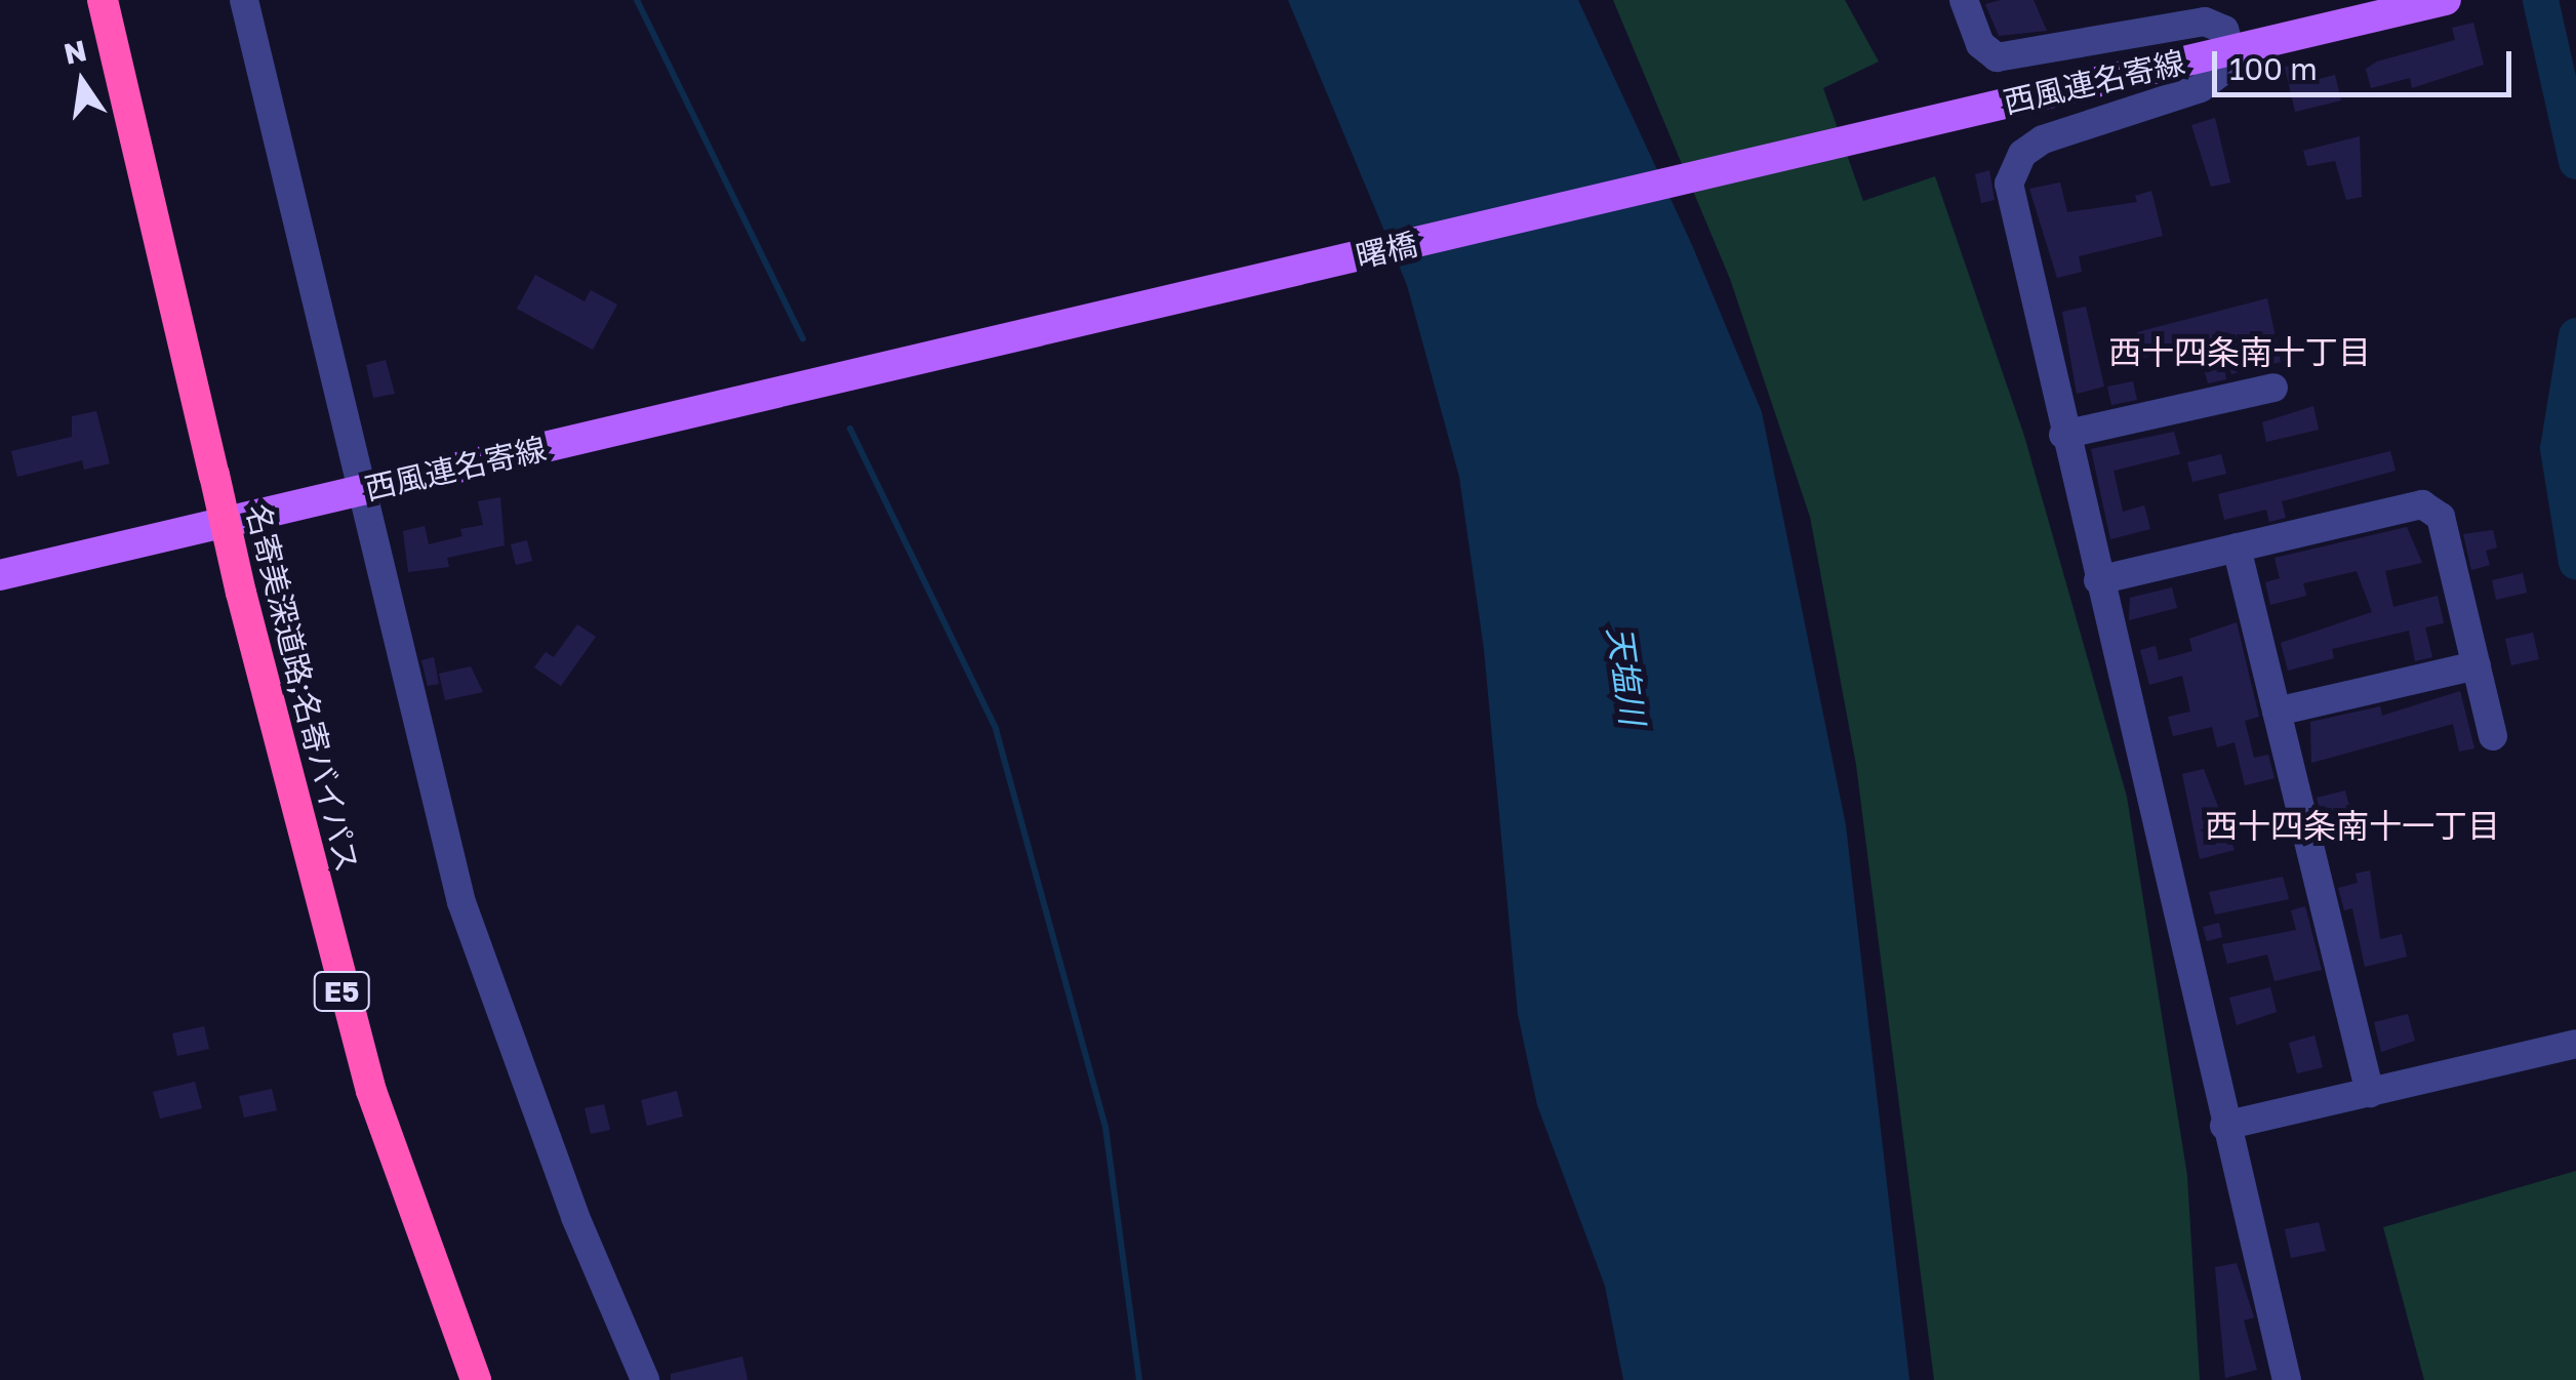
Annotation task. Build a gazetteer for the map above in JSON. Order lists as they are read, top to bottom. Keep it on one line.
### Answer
{"streets":{"highway":["名寄美深道路;名寄バイパス","E5"],"main road":["西風連名寄線","曙橋"]},"crossings":[["西風連名寄線","曙橋"]],"districts":["西十四条南十丁目","西十四条南十一丁目"],"water":["天塩川"],"scale_bar":"100 m","north":"top"}
